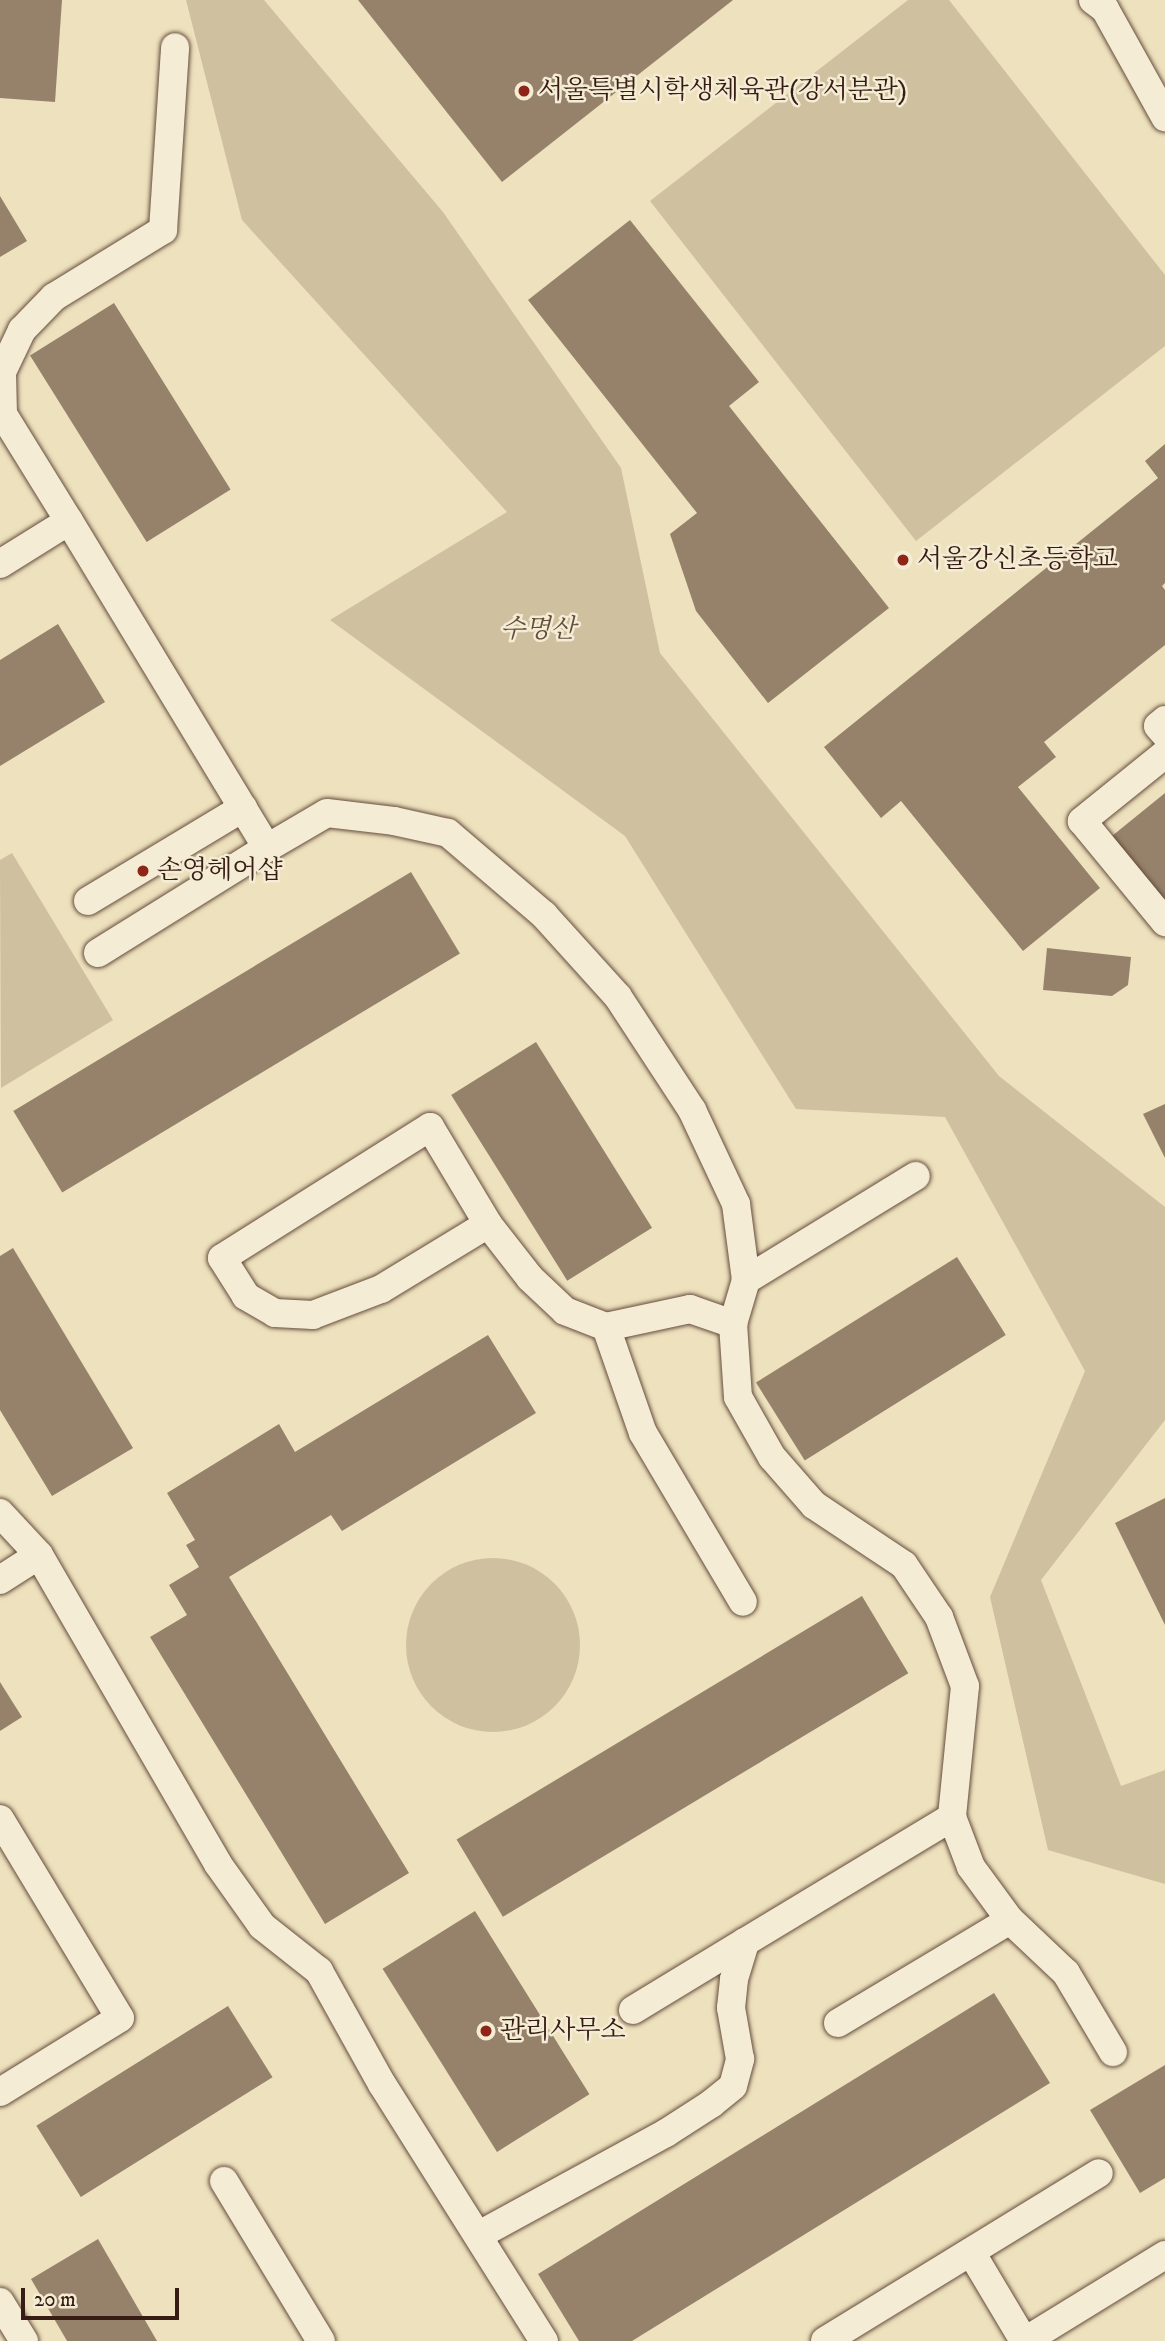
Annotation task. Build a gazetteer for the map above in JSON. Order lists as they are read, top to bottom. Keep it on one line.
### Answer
{"parks":["수명산"],"places":["서울특별시학생체육관(강서분관)","서울강신초등학교","손영헤어샵","관리사무소"],"scale_bar":"20 m"}
